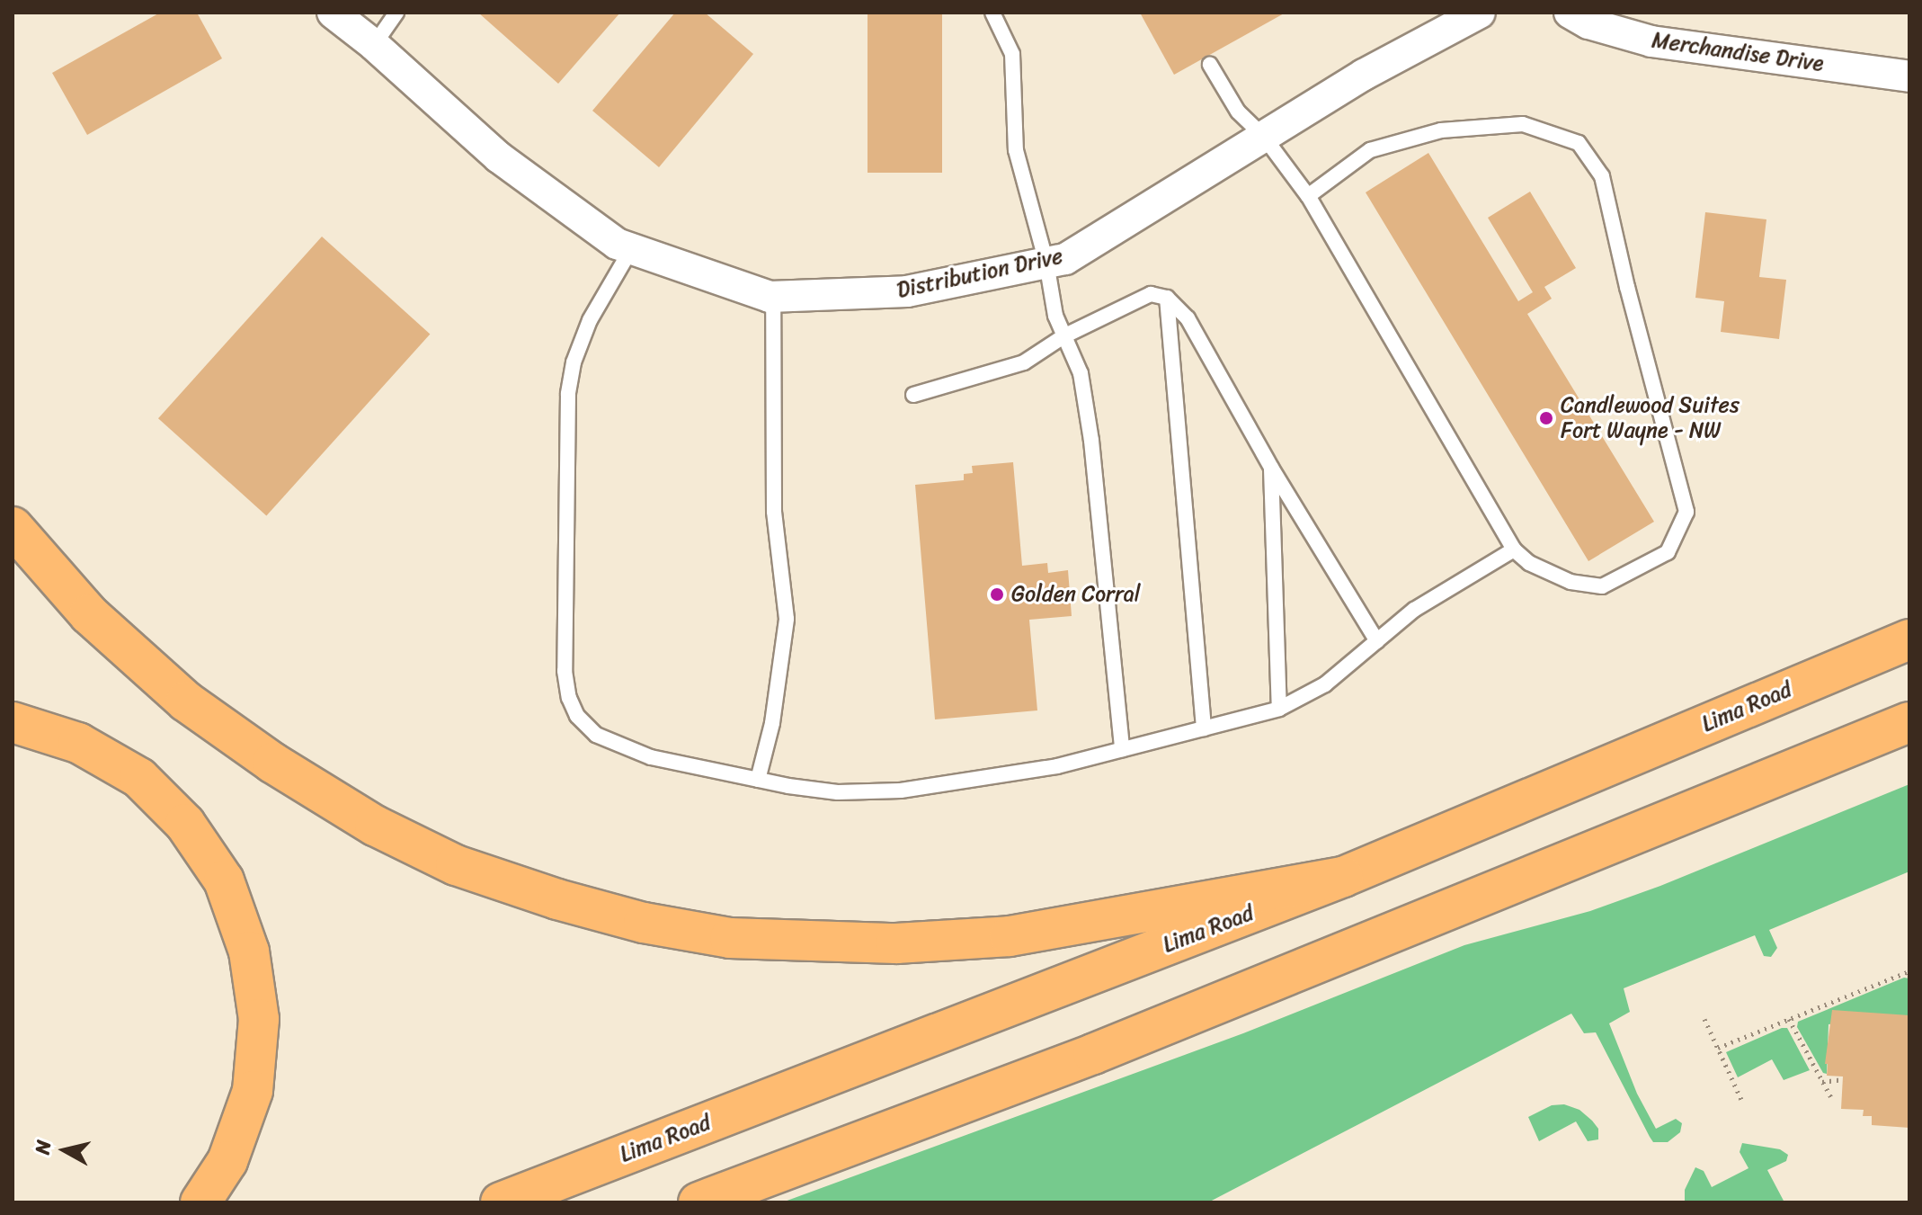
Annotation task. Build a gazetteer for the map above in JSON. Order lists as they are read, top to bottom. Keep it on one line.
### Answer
{"streets":{"highway":["Lima Road"],"street":["Merchandise Drive","Distribution Drive"]},"places":["Candlewood Suites Fort Wayne - NW","Golden Corral"],"north":"left"}
